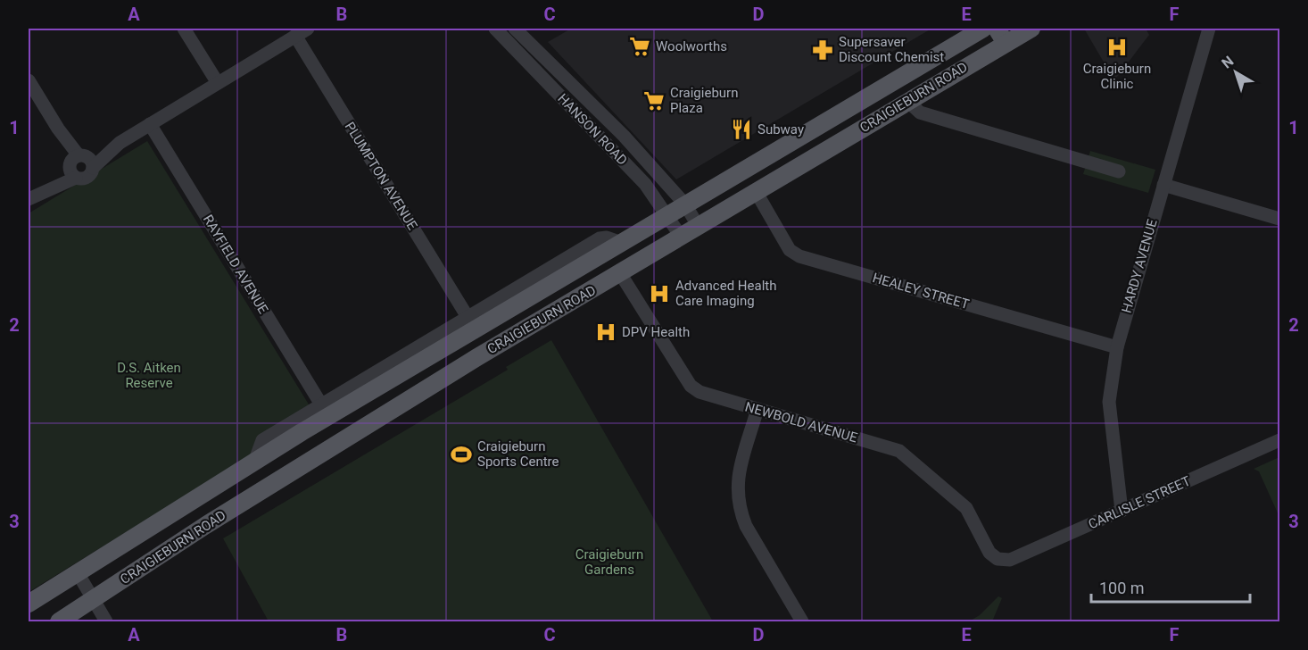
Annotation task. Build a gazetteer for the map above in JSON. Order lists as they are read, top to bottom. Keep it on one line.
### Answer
{"streets":{"main road":["CRAIGIEBURN ROAD"],"street":["HANSON ROAD","PLUMPTON AVENUE","RAYFIELD AVENUE","HARDY AVENUE","HEALEY STREET","NEWBOLD AVENUE","CARLISLE STREET"]},"crossings":[["CRAIGIEBURN ROAD","HANSON ROAD"],["CRAIGIEBURN ROAD","PLUMPTON AVENUE"],["CRAIGIEBURN ROAD","RAYFIELD AVENUE"],["CRAIGIEBURN ROAD","HEALEY STREET"],["CRAIGIEBURN ROAD","NEWBOLD AVENUE"],["HARDY AVENUE","HEALEY STREET"],["HARDY AVENUE","CARLISLE STREET"],["NEWBOLD AVENUE","CARLISLE STREET"]],"parks":["D.S. Aitken Reserve","Craigieburn Gardens"],"places":{"supermarket":["Woolworths","Craigieburn Plaza"],"hospital":["Craigieburn Clinic","Advanced Health Care Imaging","DPV Health"],"pharmacy":["Supersaver Discount Chemist"],"restaurant":["Subway"],"sports":["Craigieburn Sports Centre"]},"scale_bar":"100 m","north":"top left","grid":{"columns":["A","B","C","D","E","F"],"rows":["1","2","3"]}}
